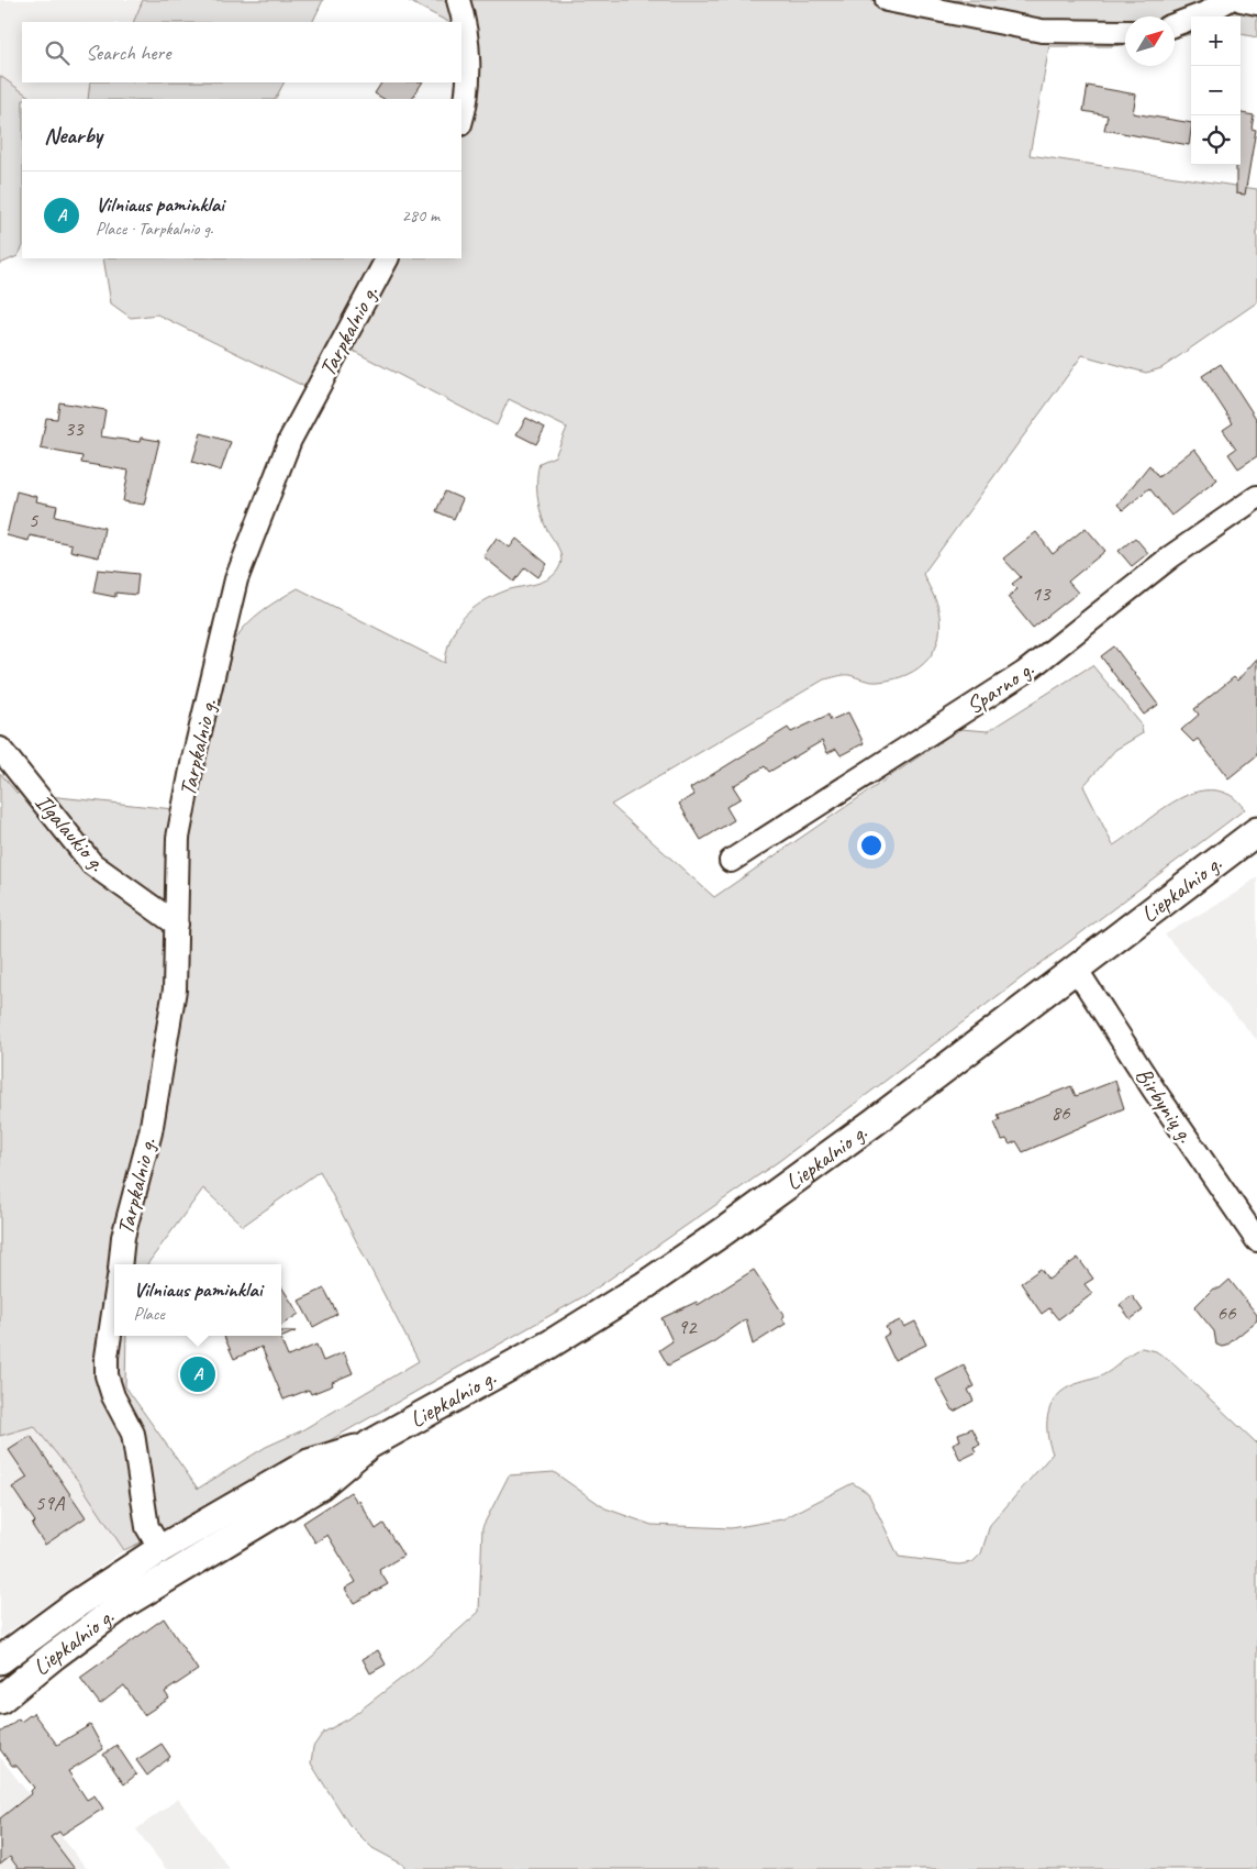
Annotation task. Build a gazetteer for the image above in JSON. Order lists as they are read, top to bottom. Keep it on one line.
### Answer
{"streets":{"main road":["Liepkalnio g."],"street":["Tarpkalnio g.","Sparno g.","Ilgalaukio g.","Birbynių g."]},"crossings":[["Tarpkalnio g.","Ilgalaukio g."],["Liepkalnio g.","Birbynių g."]],"house_numbers":["33","5","13","86","66","92","59A"],"north":"top right","page":{"map_buttons":["+","−"],"search":"Search here","heading":"Nearby","list":[{"mark":"A","name":"Vilniaus paminklai","note":"Place · Tarpkalnio g.","value":"280 m"}],"popup":["Vilniaus paminklai","Place"],"pins":"A"}}
